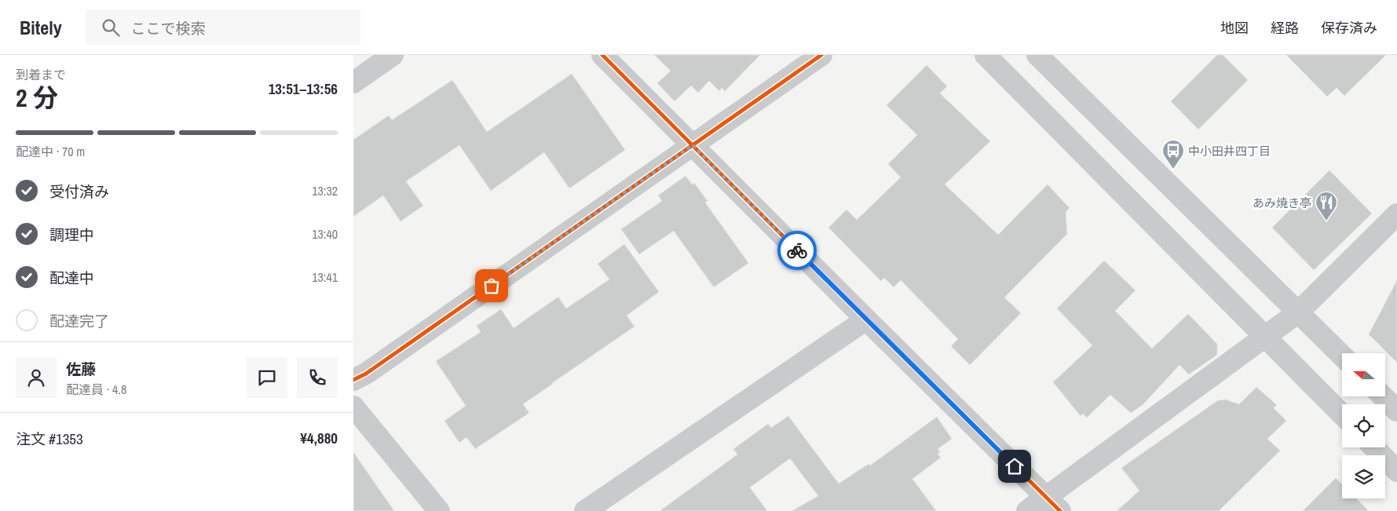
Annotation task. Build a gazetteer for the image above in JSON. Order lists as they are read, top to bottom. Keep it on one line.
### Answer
{"places":{"bus stop":["中小田井四丁目"],"restaurant":["あみ焼き亭"]},"north":"left","page":{"header":"Bitely","search":"ここで検索","nav":["地図","経路","保存済み"],"heading":["2 分","到着まで","13:51–13:56"],"panel":["佐藤","配達員 · 4.8","注文 #1353","¥4,880"],"bar":"配達中 · 70 m","list":[["受付済み","13:32"],["調理中","13:40"],["配達中","13:41"],"配達完了"]}}
